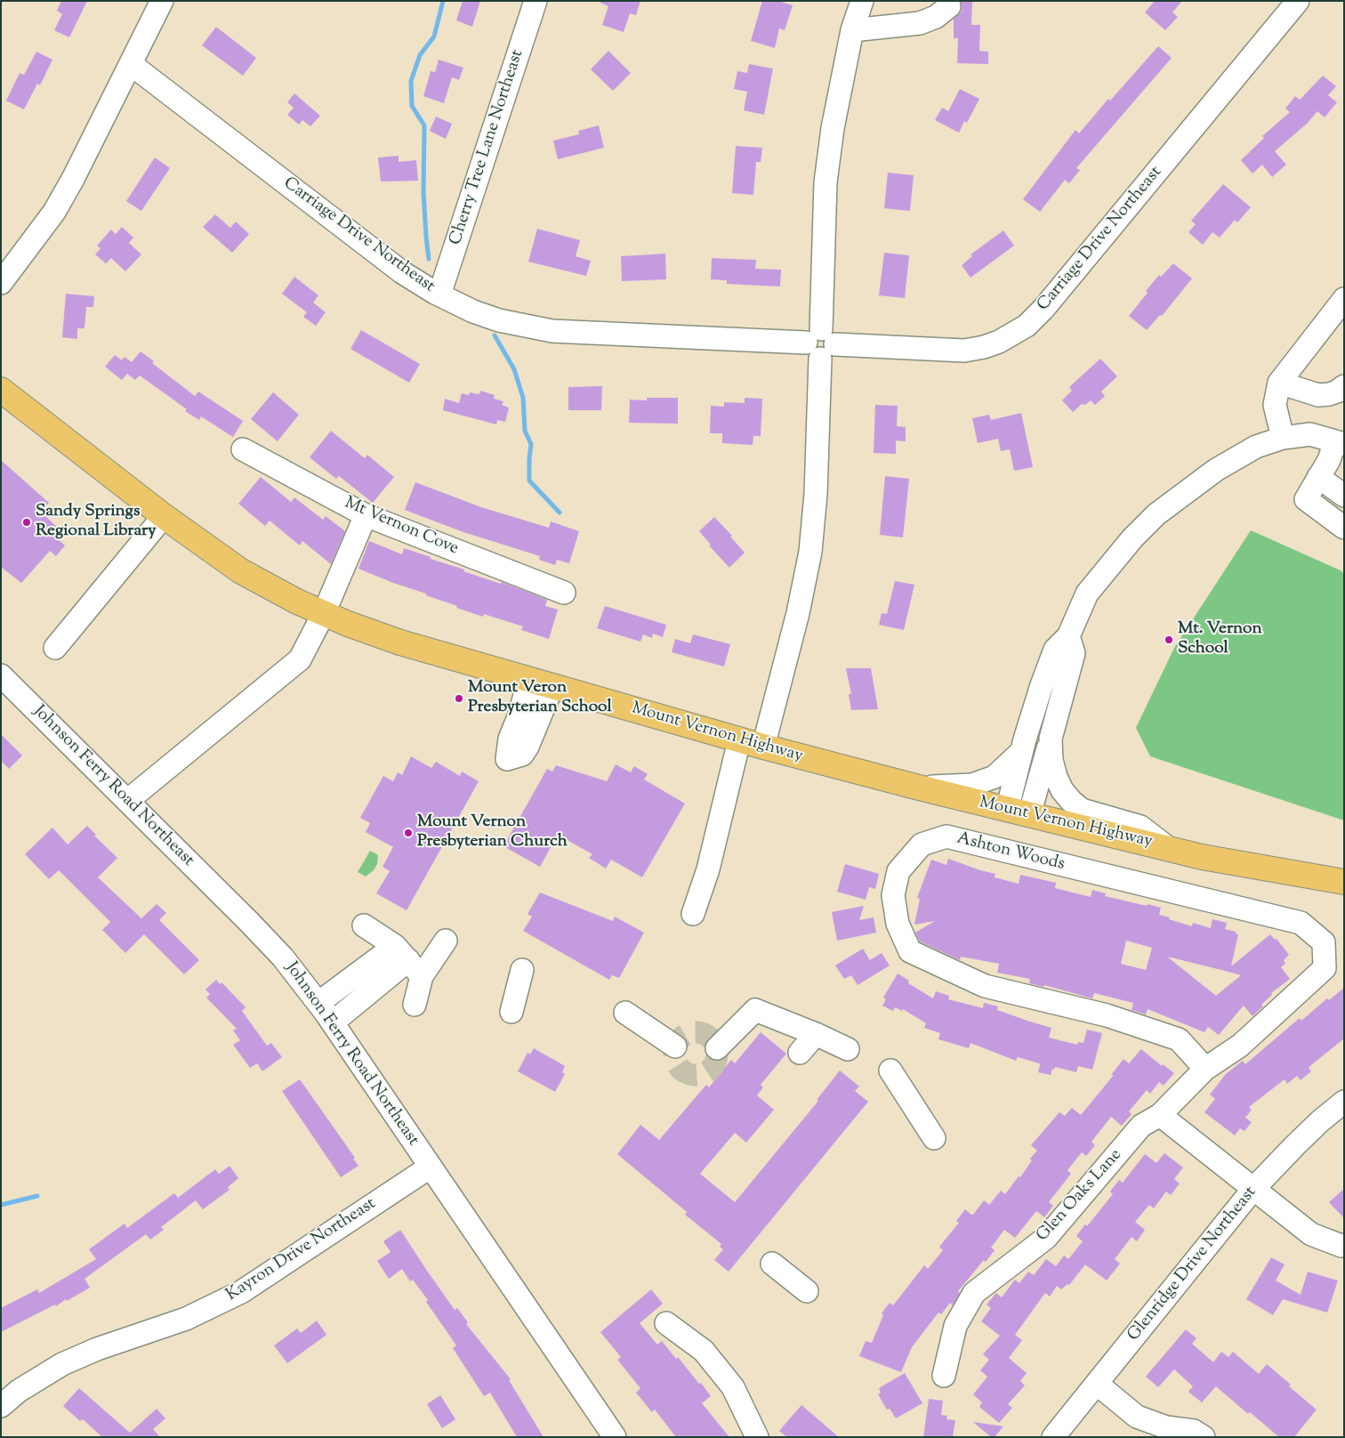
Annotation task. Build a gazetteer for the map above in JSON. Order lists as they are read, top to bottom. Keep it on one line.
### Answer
{"streets":{"main road":["Mount Vernon Highway"],"street":["Cherry Tree Lane Northeast","Carriage Drive Northeast","Mt Vernon Cove","Johnson Ferry Road Northeast","Ashton Woods","Glen Oaks Lane","Kayron Drive Northeast","Glenridge Drive Northeast"]},"crossings":[["Cherry Tree Lane Northeast","Carriage Drive Northeast"],["Johnson Ferry Road Northeast","Kayron Drive Northeast"],["Ashton Woods","Glen Oaks Lane"]],"places":["Sandy Springs Regional Library","Mt. Vernon School","Mount Veron Presbyterian School","Mount Vernon Presbyterian Church"]}
